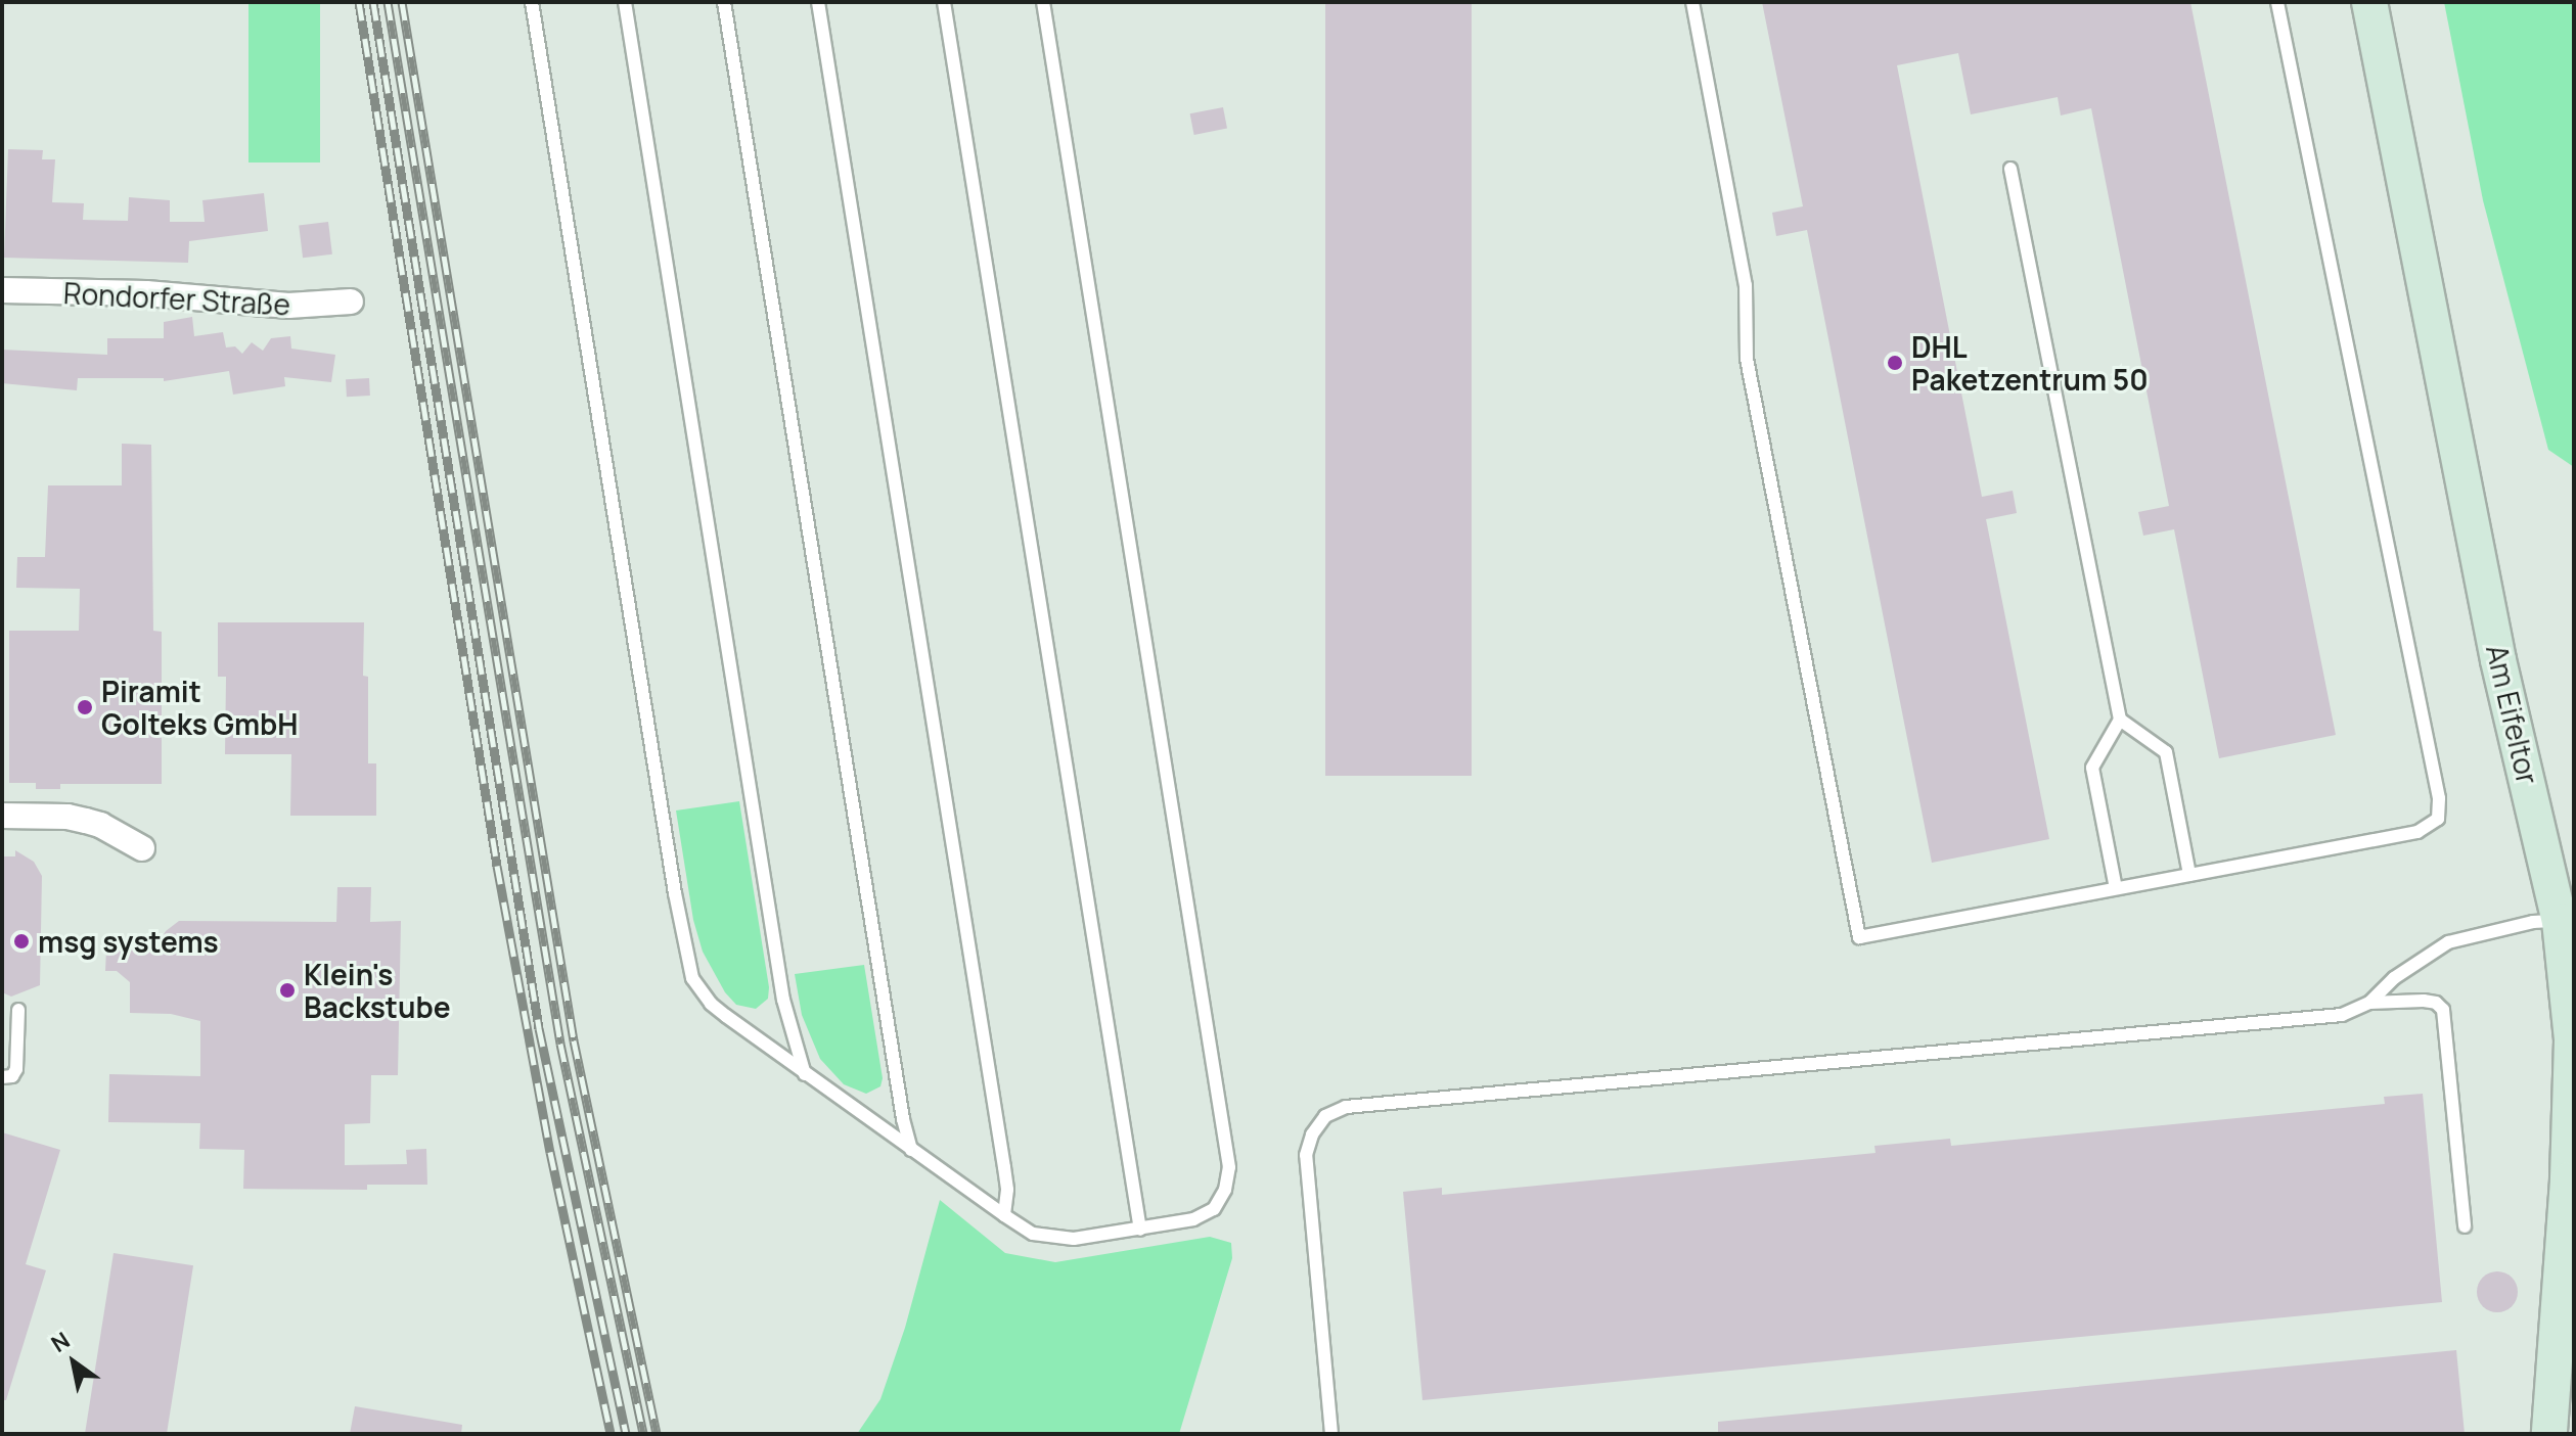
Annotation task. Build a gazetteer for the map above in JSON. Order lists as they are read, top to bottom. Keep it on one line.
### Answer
{"streets":{"main road":["Am Eifeltor"],"street":["Rondorfer Straße"]},"places":["DHL Paketzentrum 50","Piramit Golteks GmbH","msg systems","Klein's Backstube"],"north":"top left"}
